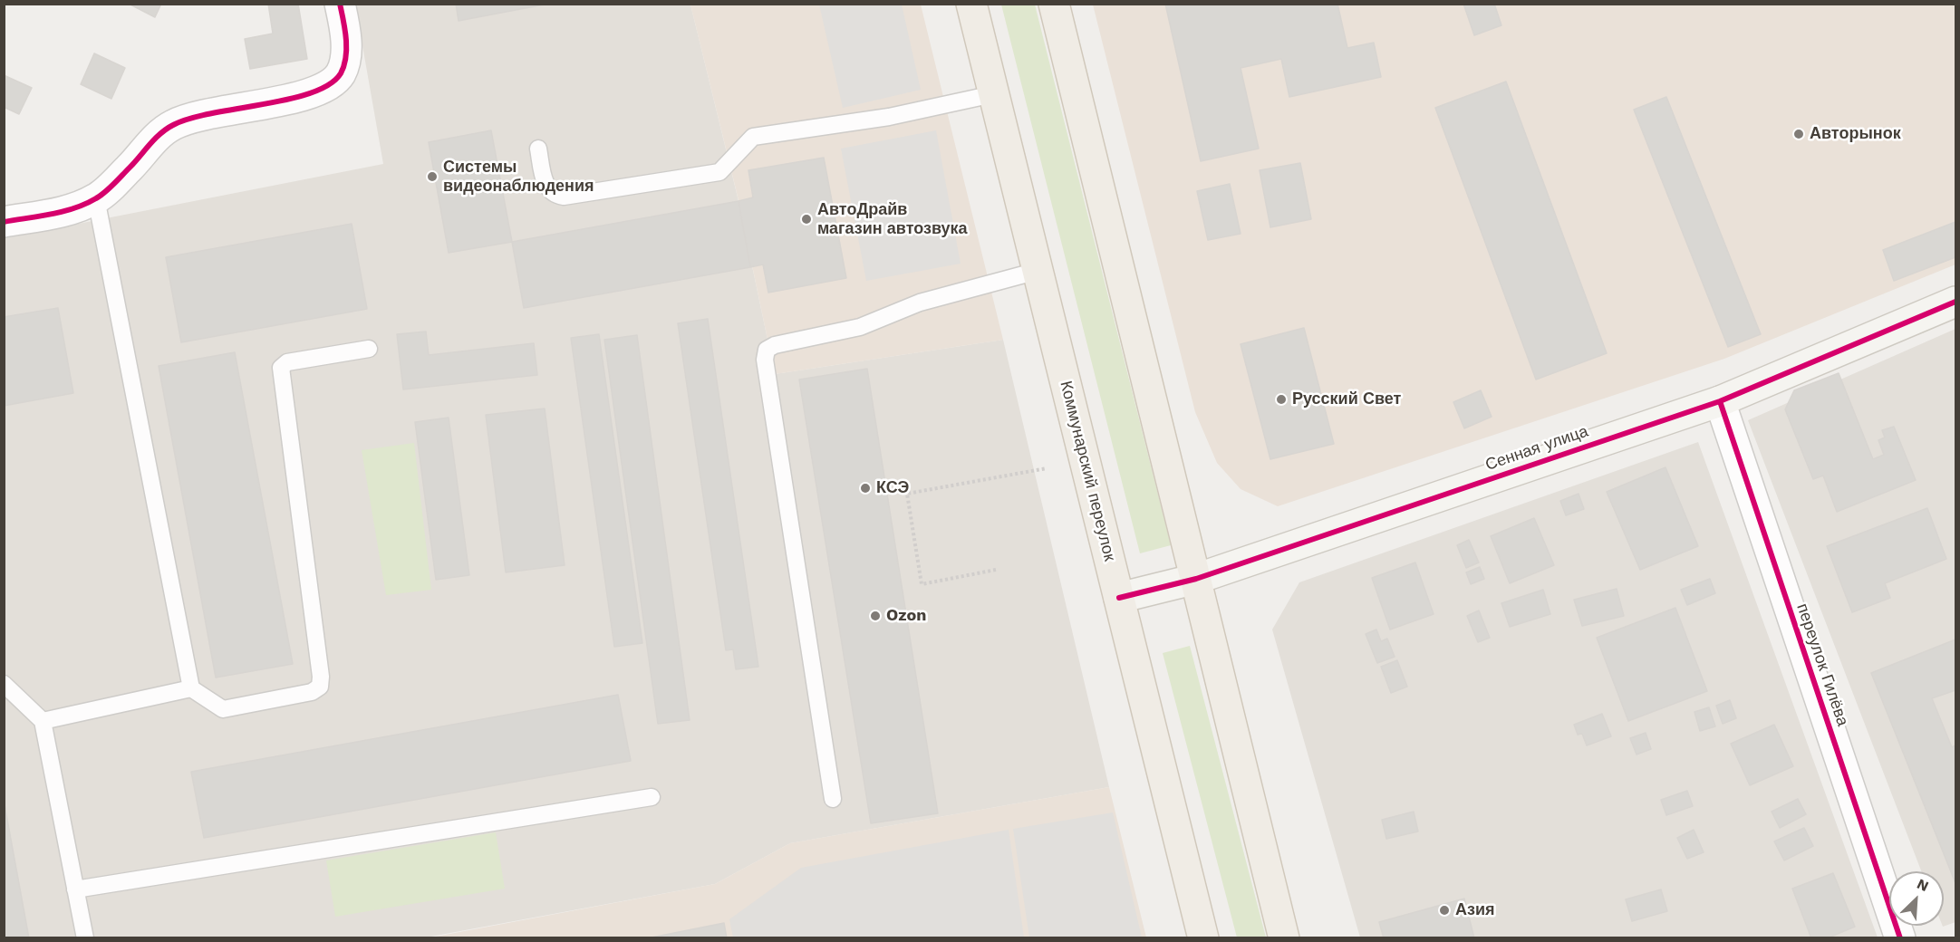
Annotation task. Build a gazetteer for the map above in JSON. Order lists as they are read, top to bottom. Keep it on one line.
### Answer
{"streets":{"main road":["Коммунарский переулок"],"street":["Сенная улица","переулок Гилёва"]},"crossings":[["Сенная улица","Коммунарский переулок"],["Сенная улица","переулок Гилёва"]],"places":["Авторынок","Системы видеонаблюдения","АвтоДрайв магазин автозвука","Русский Свет","КСЭ","Ozon","Азия"],"north":"top right"}
